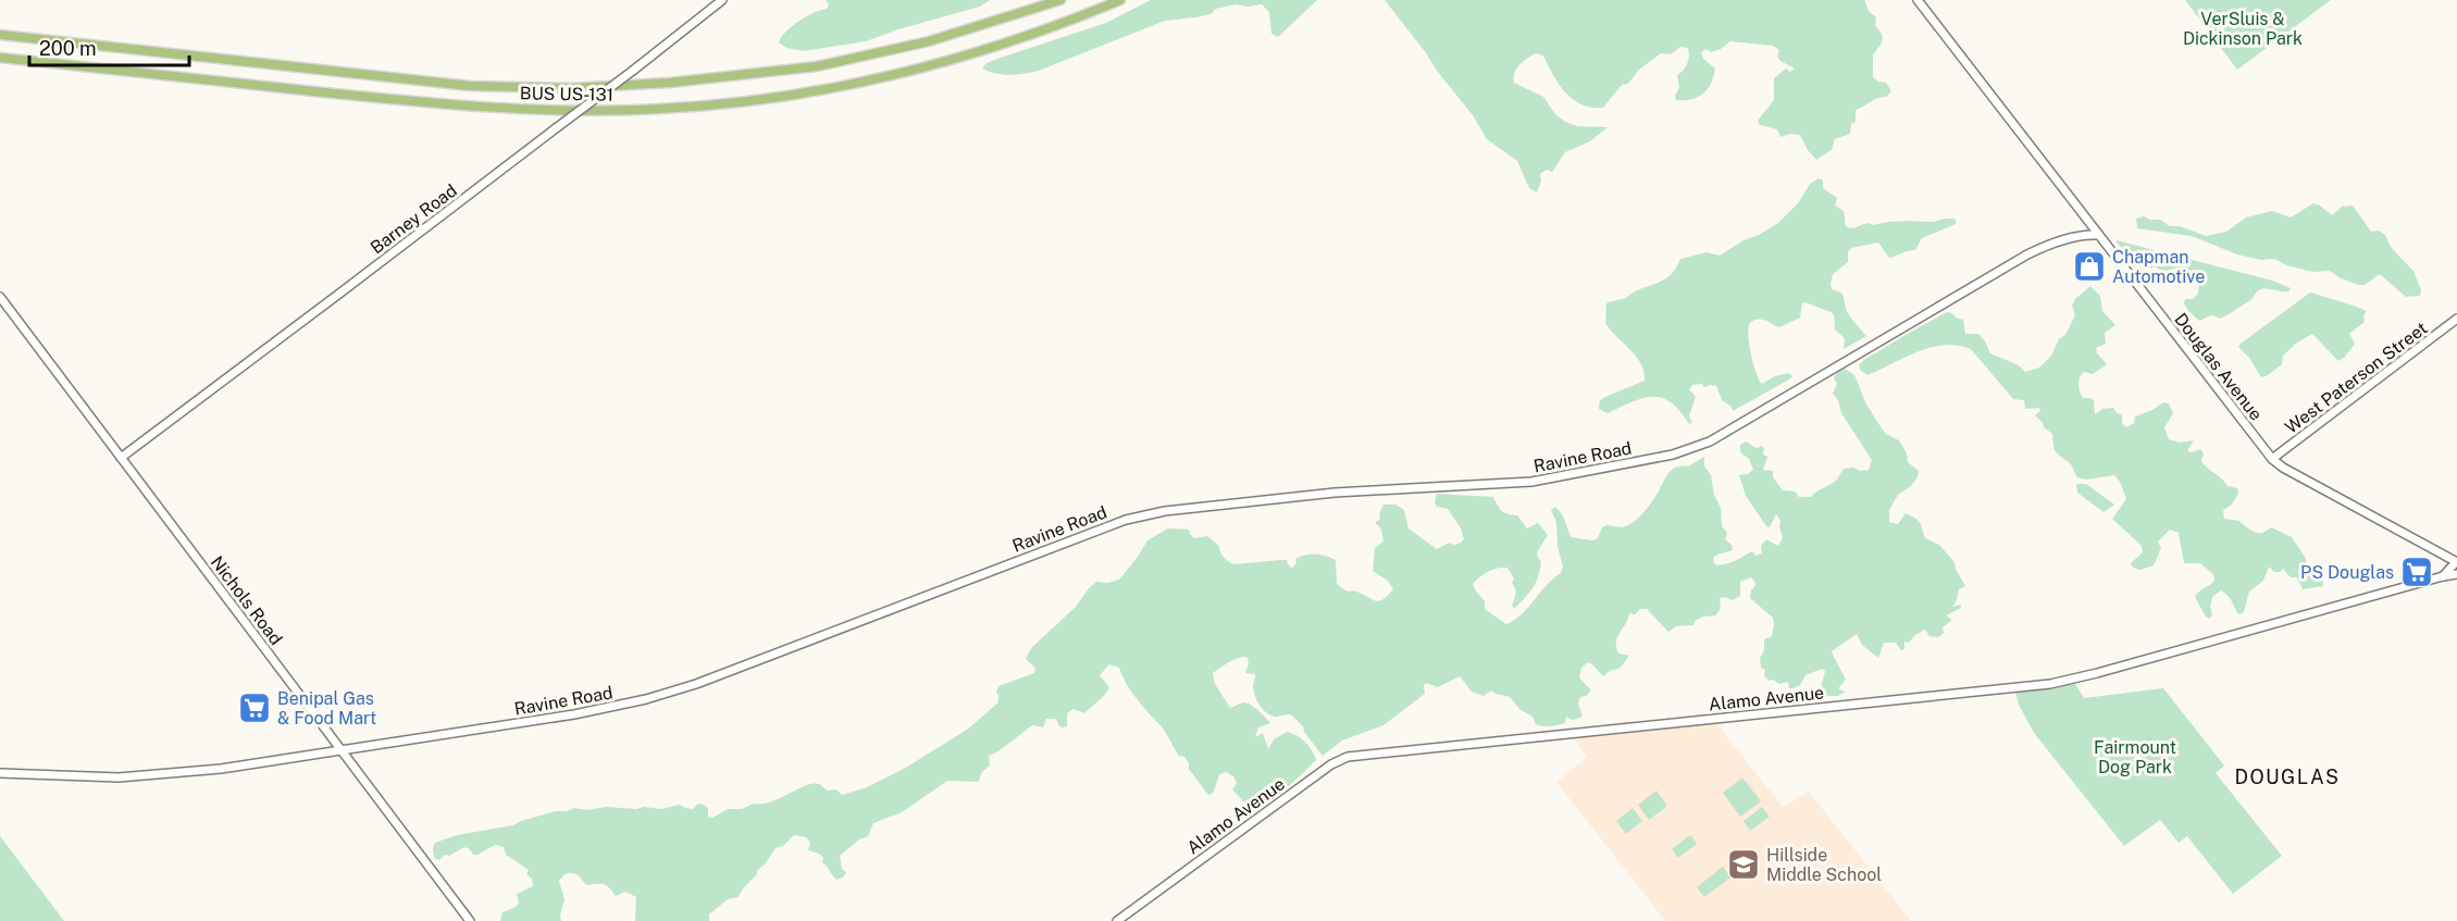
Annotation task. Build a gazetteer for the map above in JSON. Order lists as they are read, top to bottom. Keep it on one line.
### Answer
{"streets":{"highway":["BUS US-131"],"street":["Barney Road","Douglas Avenue","West Paterson Street","Ravine Road","Nichols Road","Alamo Avenue"]},"crossings":[["Barney Road","Nichols Road"],["Douglas Avenue","West Paterson Street"],["Douglas Avenue","Ravine Road"],["Ravine Road","Nichols Road"]],"districts":["DOUGLAS"],"parks":["VerSluis & Dickinson Park","Fairmount Dog Park"],"places":{"shop":["Chapman Automotive"],"supermarket":["PS Douglas","Benipal Gas & Food Mart"],"school or university":["Hillside Middle School"]},"scale_bar":"200 m"}
